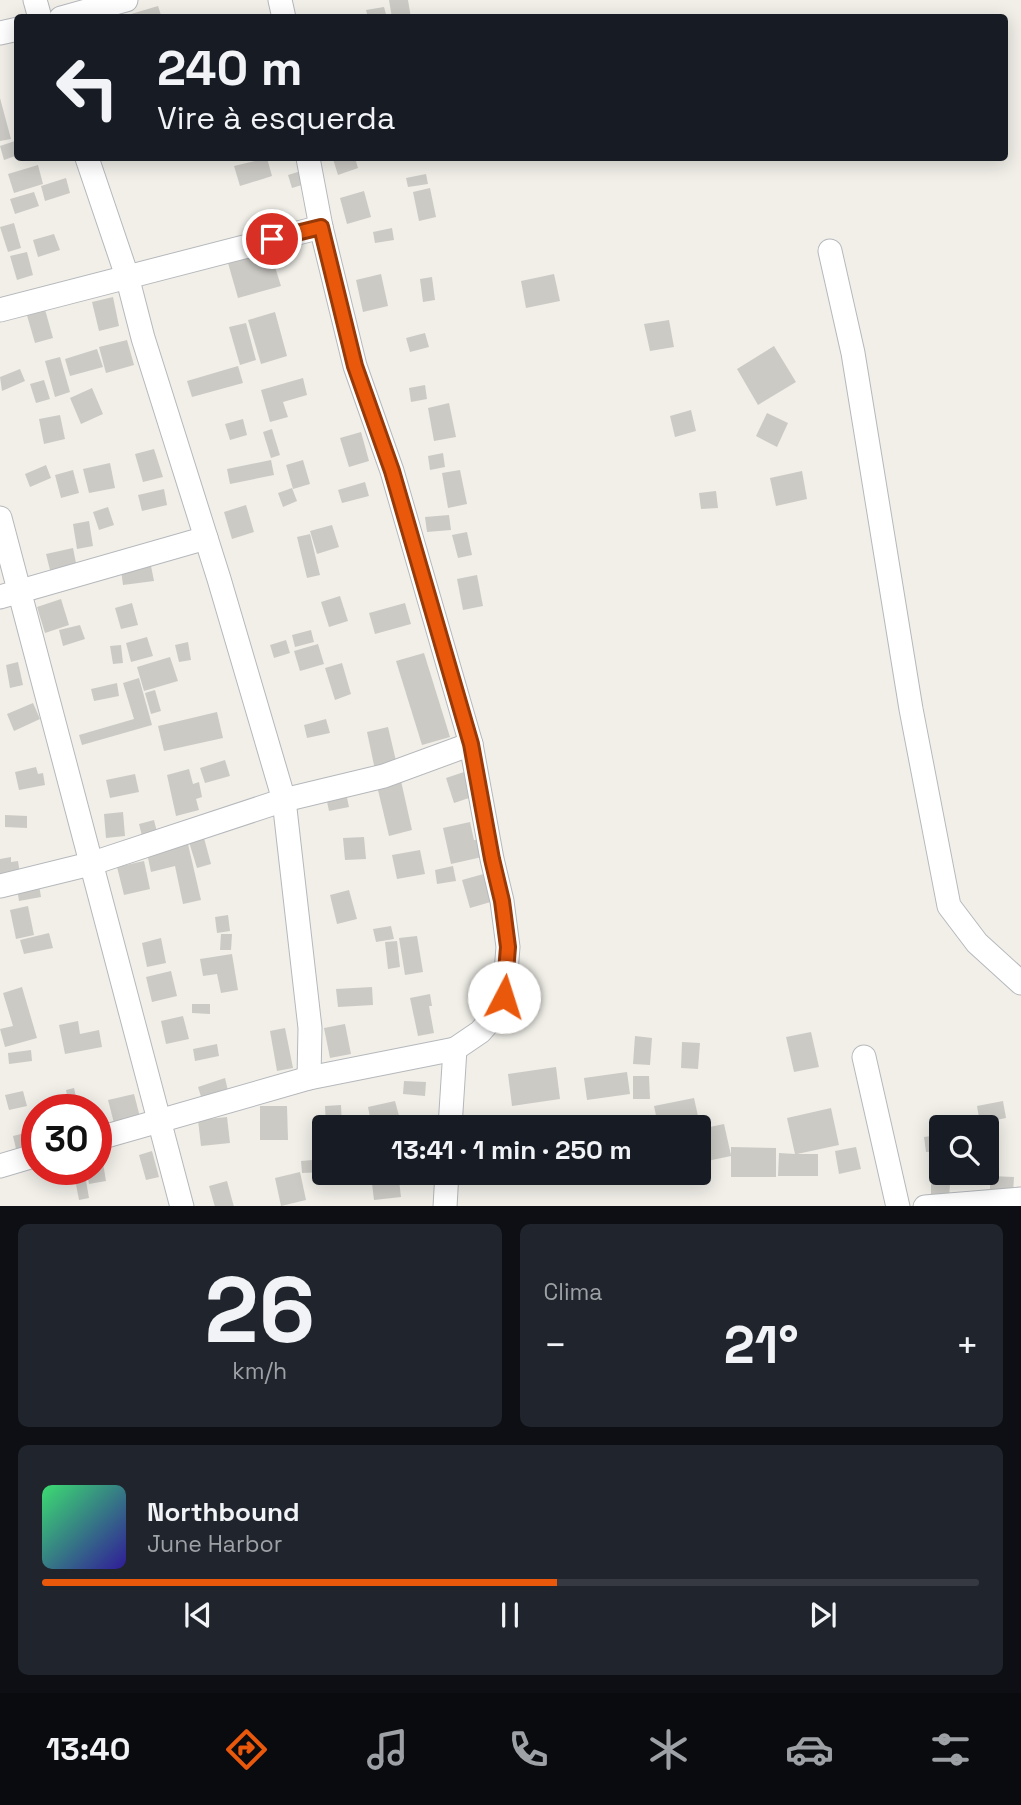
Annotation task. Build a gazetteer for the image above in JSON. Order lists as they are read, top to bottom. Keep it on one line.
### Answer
{"page":{"turn":["240 m","Vire à esquerda"],"limit":"30","trip":"13:41 · 1 min · 250 m","tile":[["26","km/h"],"Clima"],"heat":["−","21°","+"],"song":["Northbound","June Harbor"],"tabs":"13:40"}}
